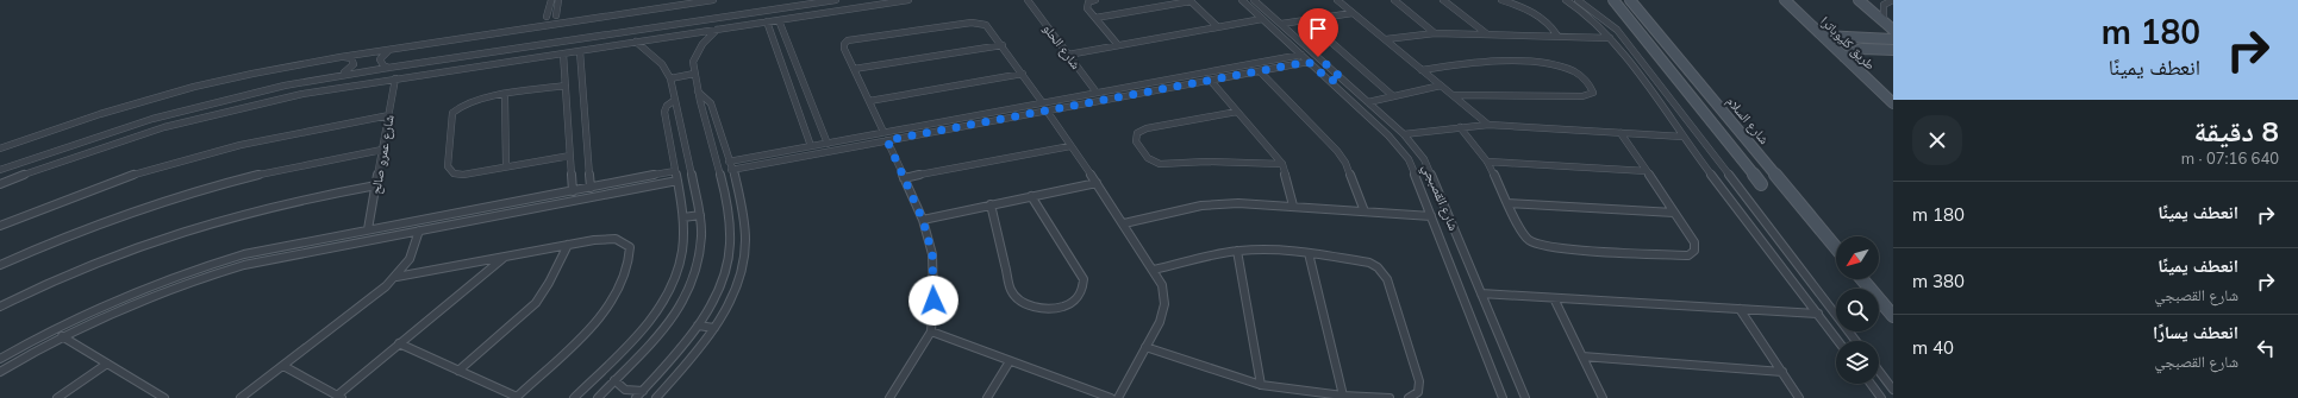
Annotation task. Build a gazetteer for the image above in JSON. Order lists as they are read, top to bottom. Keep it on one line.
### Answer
{"streets":{"main road":["طريق كليوباترا","شارع السلام"],"street":["شارع الحلو","شارع عمرو صالح","شارع القصبجي"]},"north":"bottom left","page":{"turn":["180 m","انعطف يمينًا"],"heading":["8 دقيقة","640 m · 07:16"],"list":[{"name":"انعطف يمينًا","value":"180 m"},{"name":"انعطف يمينًا","note":"شارع القصبجي","value":"380 m"},{"name":"انعطف يسارًا","note":"شارع القصبجي","value":"40 m"}]}}
